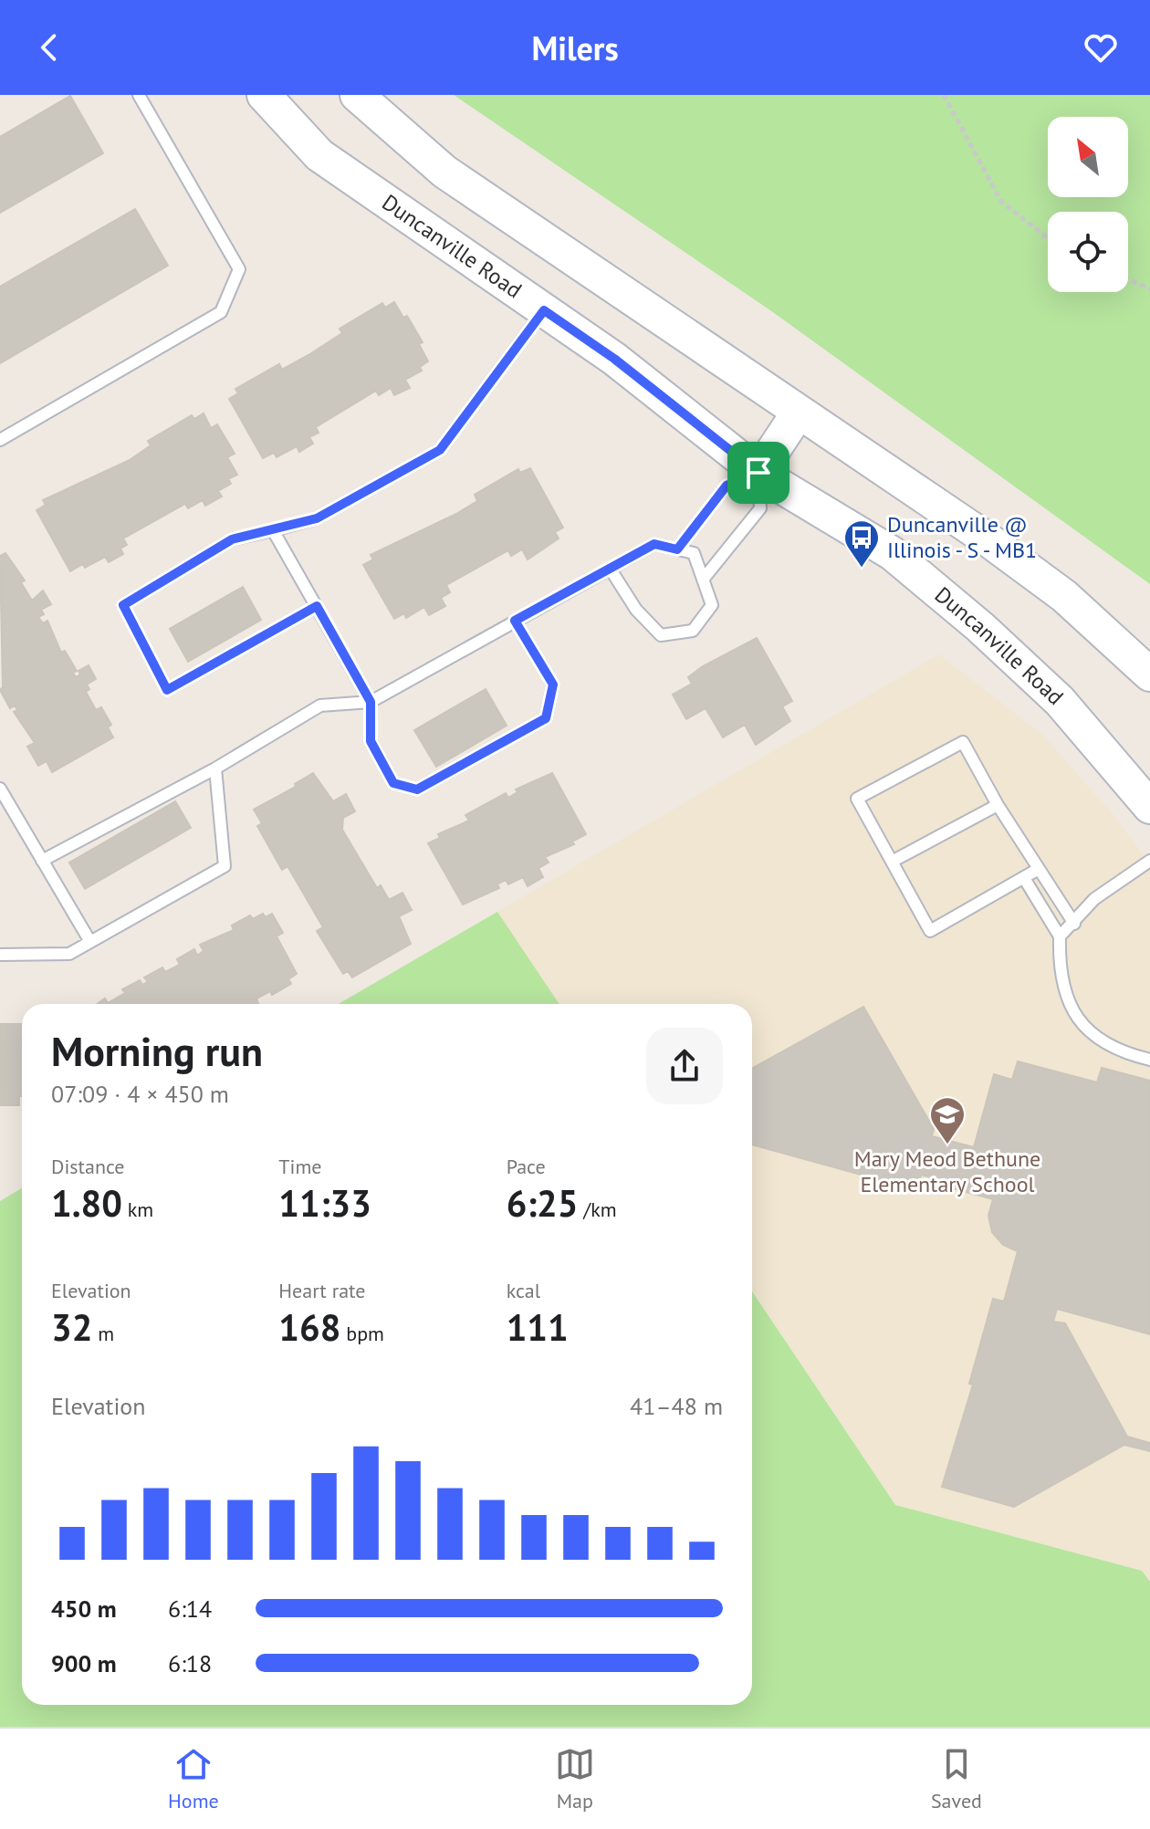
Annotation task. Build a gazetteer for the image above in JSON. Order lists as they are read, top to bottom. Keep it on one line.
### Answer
{"streets":{"main road":["Duncanville Road"]},"places":{"bus stop":["Duncanville @ Illinois - S - MB1"],"school or university":["Mary Meod Bethune Elementary School"]},"north":"top left","page":{"header":"Milers","heading":["Morning run","07:09 · 4 × 450 m"],"stats":[["Distance","1.80 km"],["Time","11:33"],["Pace","6:25 /km"],["Elevation","32 m"],["Heart rate","168 bpm"],["kcal","111"]],"chart":["Elevation","41–48 m"],"list":[{"name":"450 m","note":"6:14"},{"name":"900 m","note":"6:18"}],"tabs":["Home","Map","Saved"]}}
